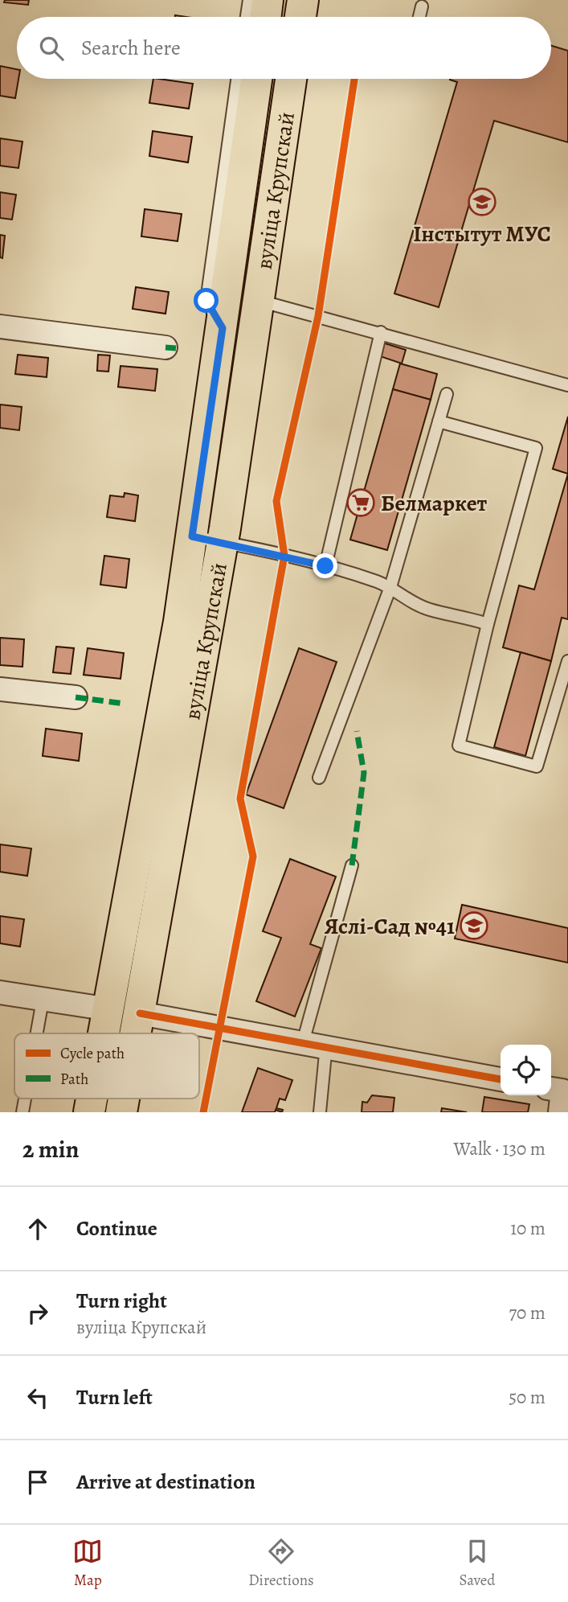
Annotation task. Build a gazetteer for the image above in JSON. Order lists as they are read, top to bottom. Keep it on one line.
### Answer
{"streets":{"main road":["вуліца Крупскай"]},"places":{"school or university":["Інстытут МУС","Яслі-Сад №41"],"supermarket":["Белмаркет"]},"legend":["Cycle path","Path"],"page":{"search":"Search here","heading":["2 min","Walk · 130 m"],"list":[["Continue","10 m"],["Turn right","вуліца Крупскай","70 m"],["Turn left","50 m"],"Arrive at destination"],"nav":["Map","Directions","Saved"]}}
